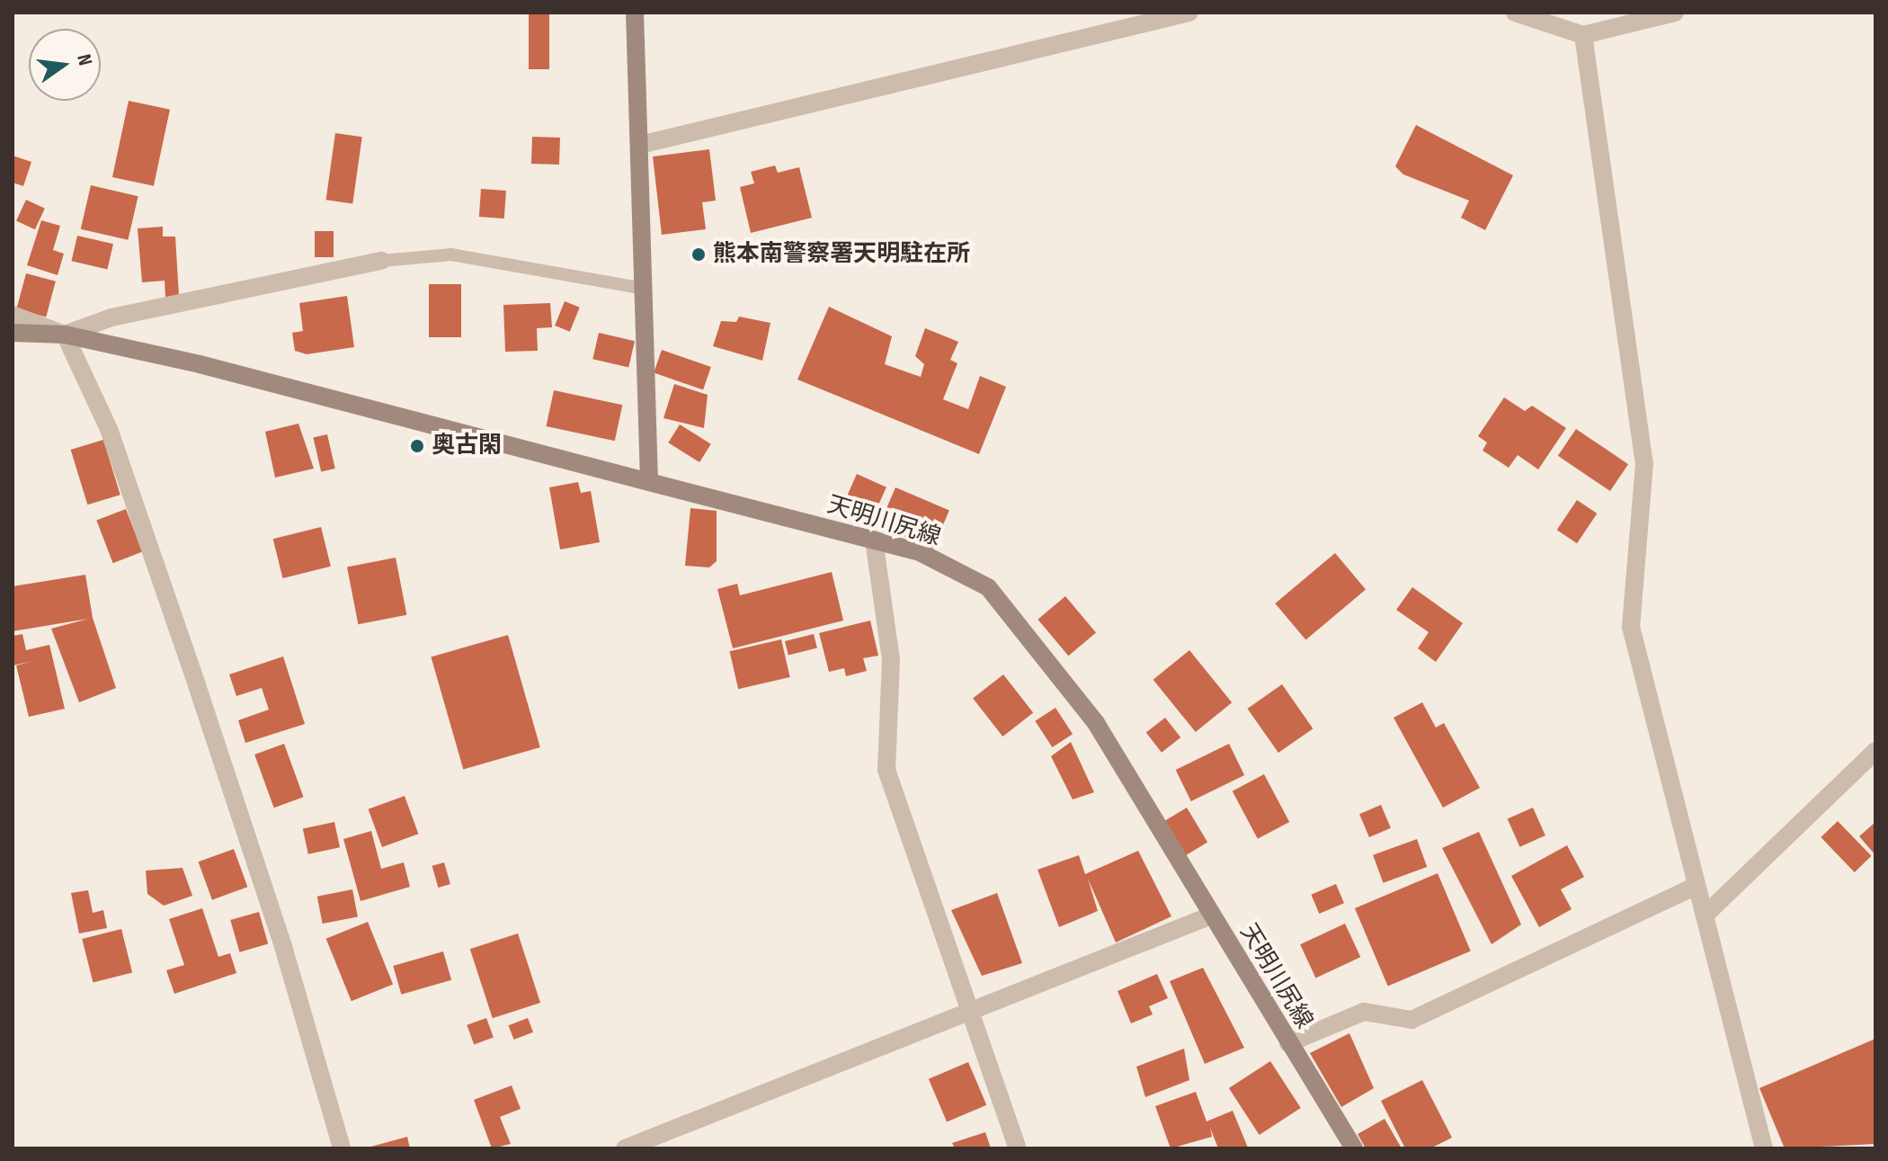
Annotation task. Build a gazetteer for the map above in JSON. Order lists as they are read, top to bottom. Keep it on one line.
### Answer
{"streets":{"main road":["天明川尻線"]},"places":["熊本南警察署天明駐在所","奥古閑"],"north":"right"}
